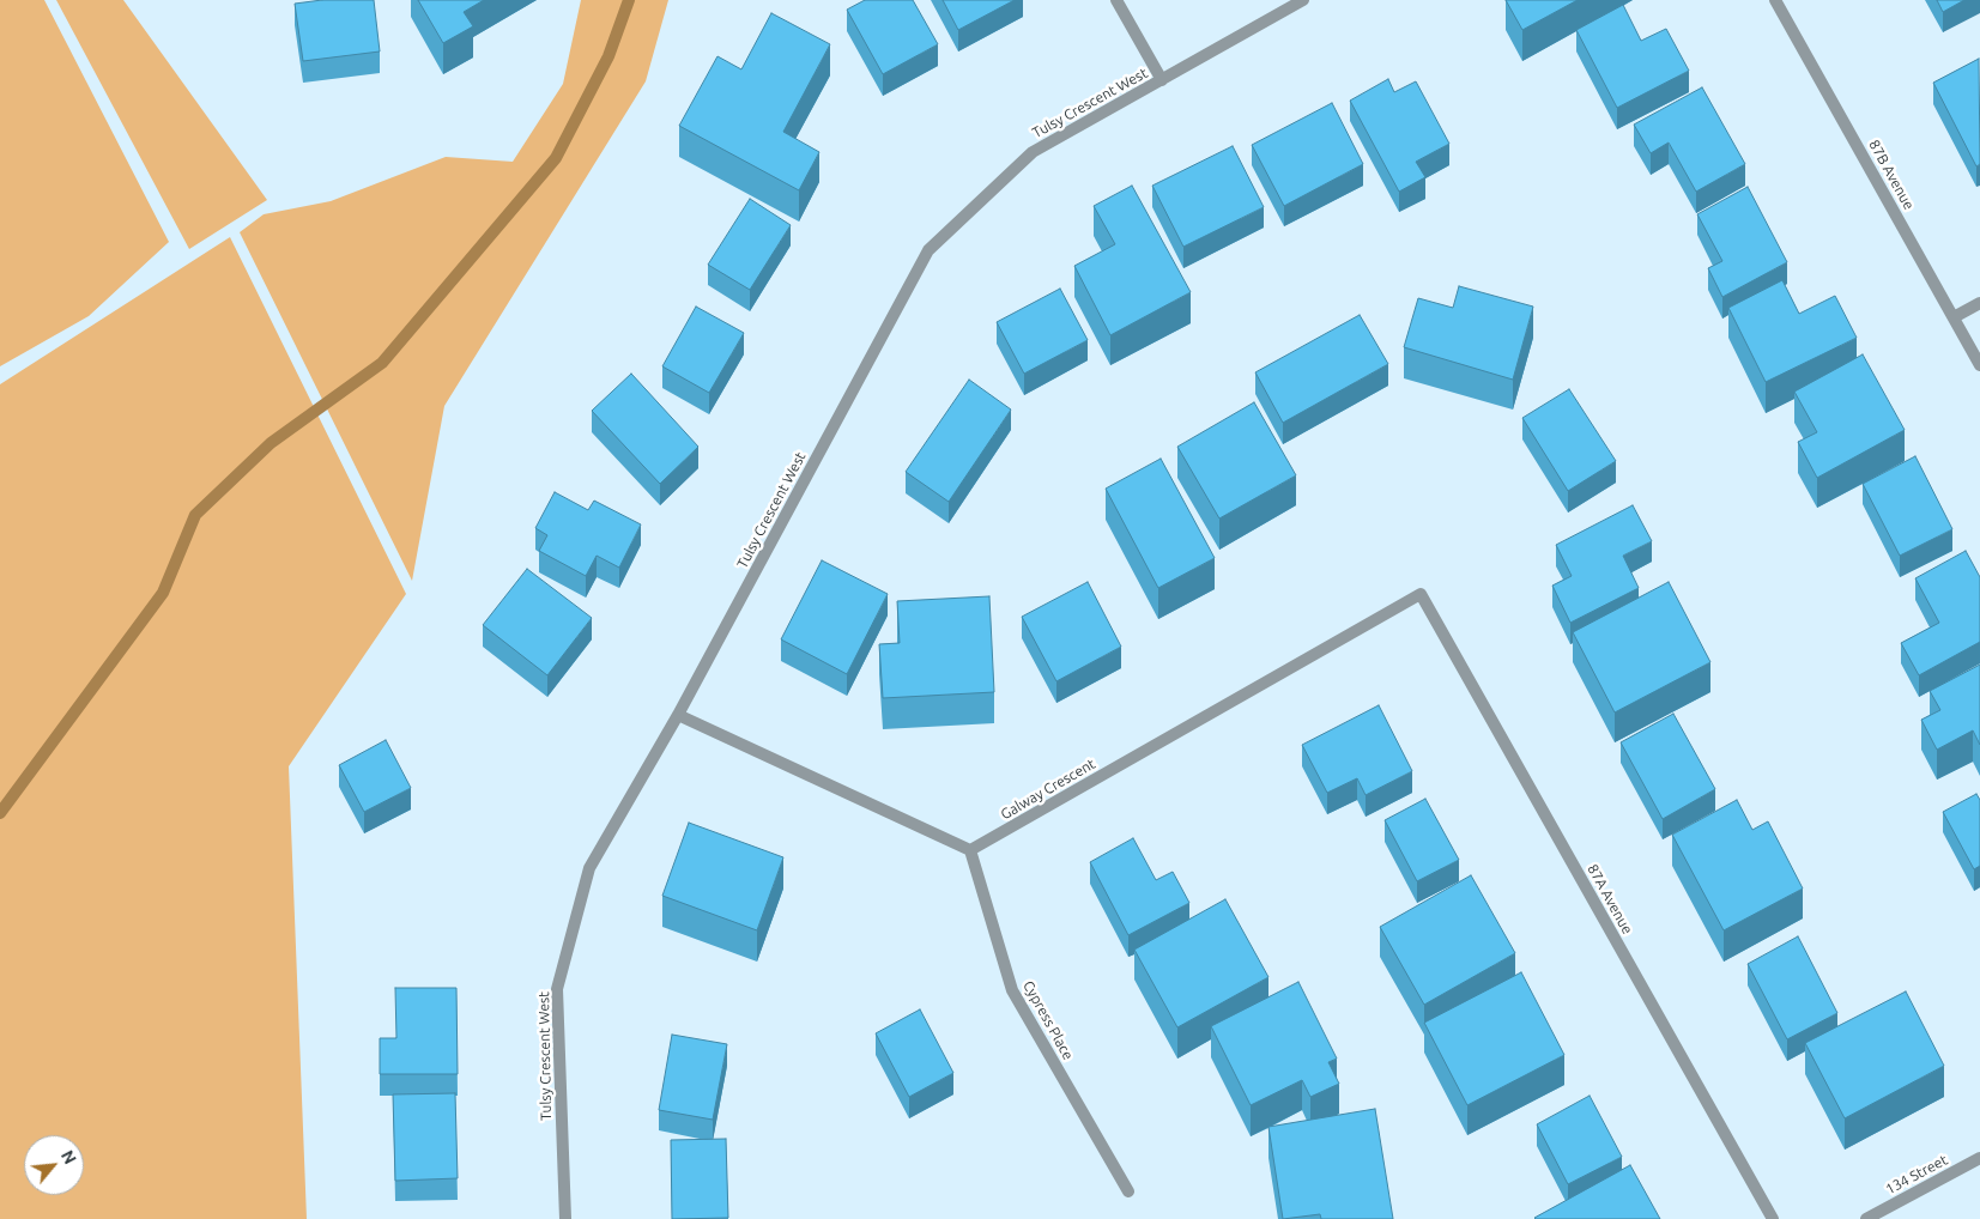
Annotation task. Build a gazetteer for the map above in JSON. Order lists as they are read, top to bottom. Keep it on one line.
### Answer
{"streets":{"street":["Tulsy Crescent West","87B Avenue","Galway Crescent","87A Avenue","Cypress Place","134 Street"]},"crossings":[["Galway Crescent","87A Avenue"],["Galway Crescent","Cypress Place"]],"north":"top right"}
